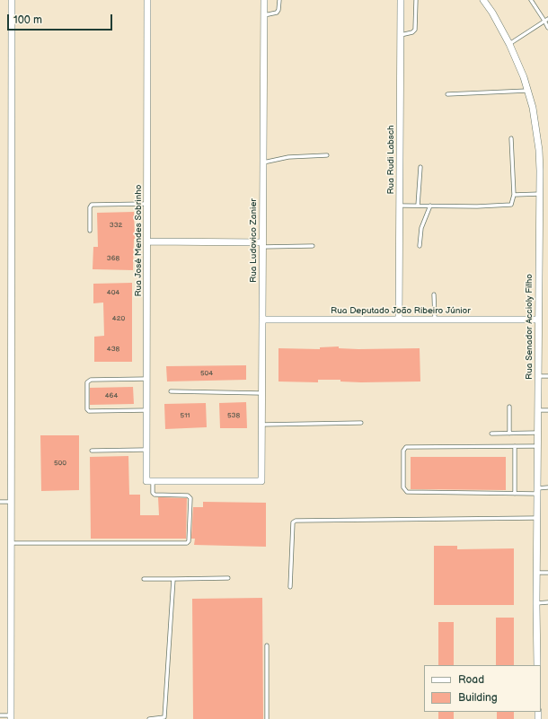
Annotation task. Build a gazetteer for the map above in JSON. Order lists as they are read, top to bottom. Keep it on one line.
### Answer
{"streets":{"street":["Rua Rudi Labsch","Rua José Mendes Sobrinho","Rua Ludovico Zanier","Rua Deputado João Ribeiro Júnior","Rua Senador Accioly Filho"]},"crossings":[["Rua Rudi Labsch","Rua Deputado João Ribeiro Júnior"],["Rua José Mendes Sobrinho","Rua Ludovico Zanier"],["Rua Ludovico Zanier","Rua Deputado João Ribeiro Júnior"],["Rua Deputado João Ribeiro Júnior","Rua Senador Accioly Filho"]],"house_numbers":["332","368","404","420","438","504","464","511","538","500"],"legend":["Road","Building"],"scale_bar":"100 m"}
